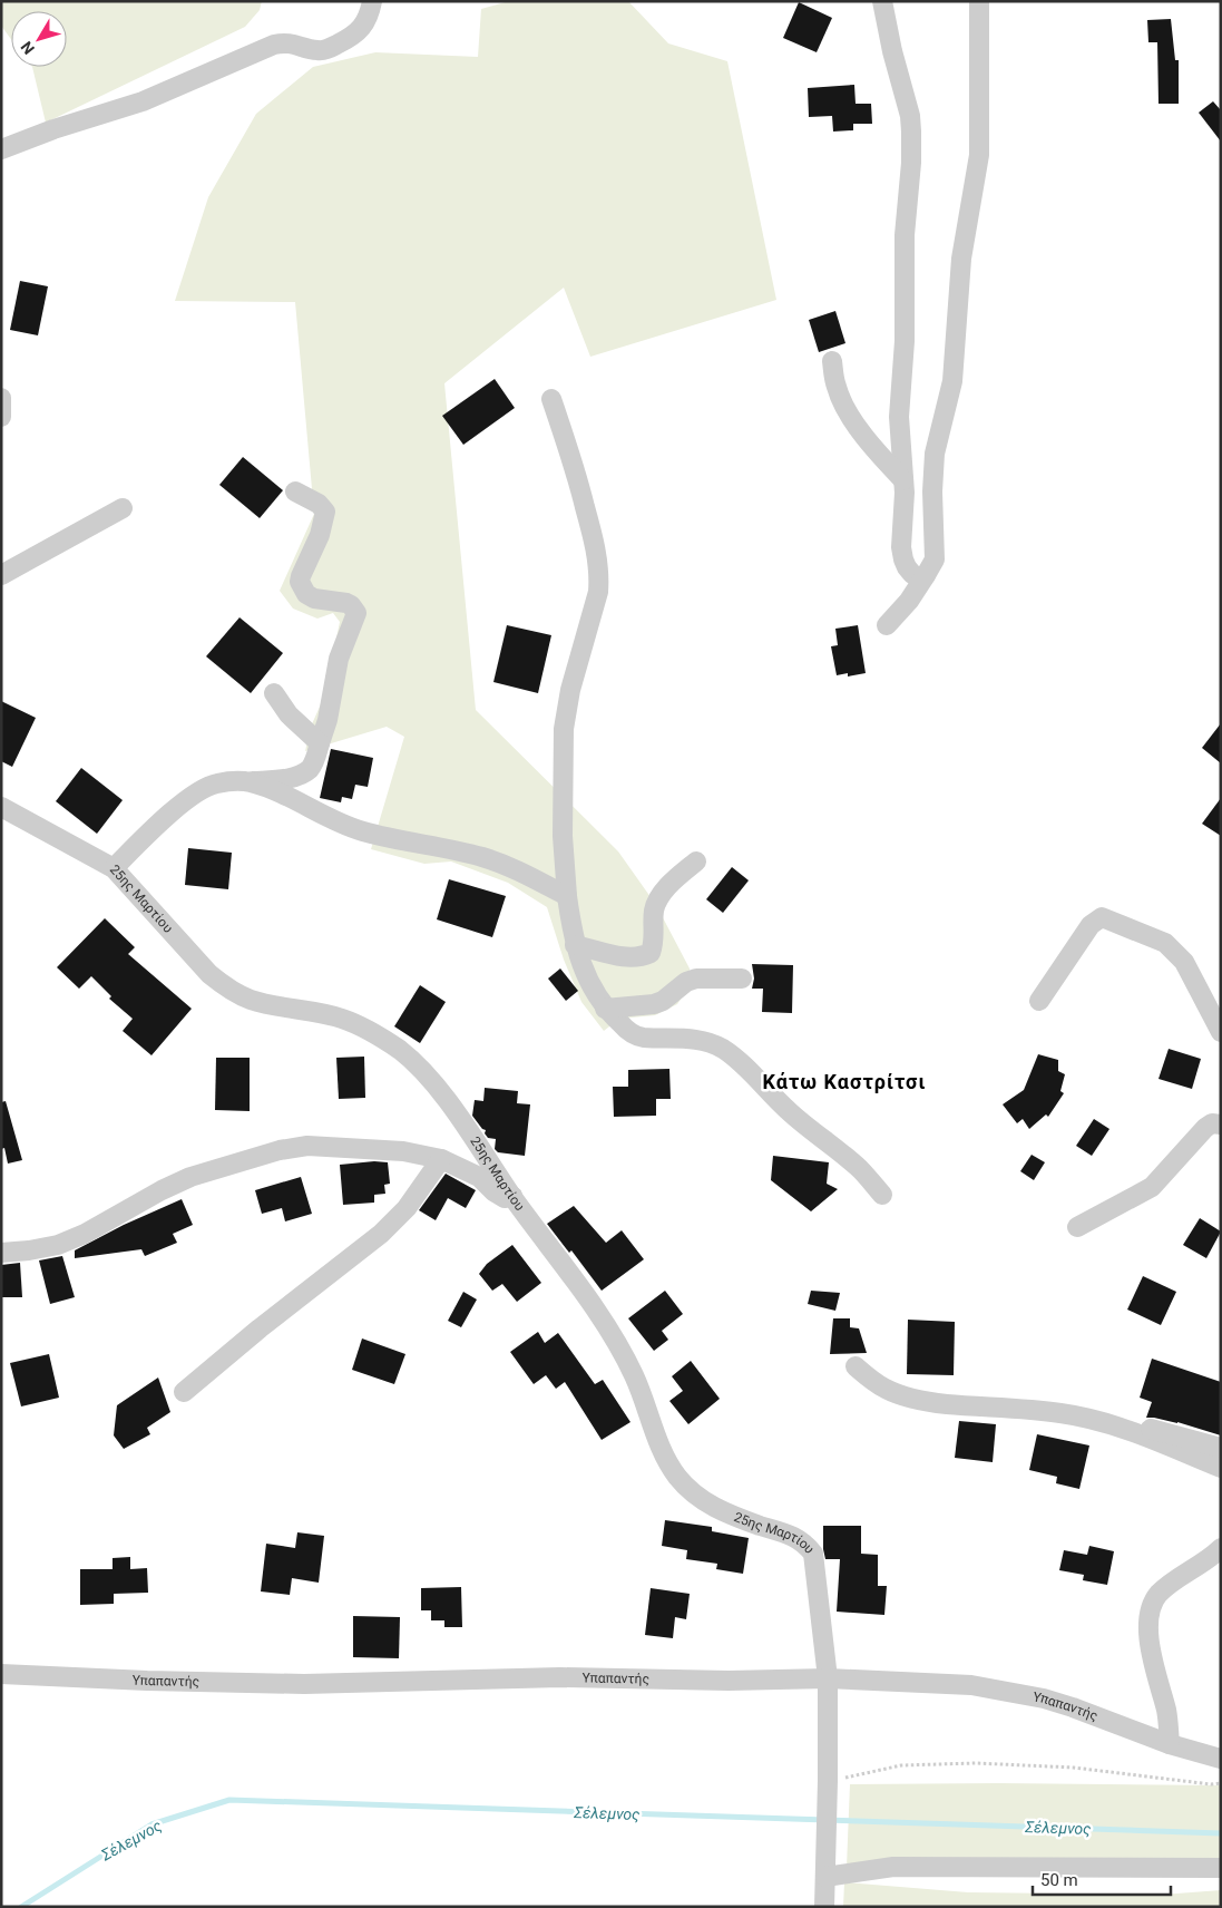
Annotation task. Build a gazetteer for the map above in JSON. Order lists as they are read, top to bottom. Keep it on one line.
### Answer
{"streets":{"street":["25ης Μαρτίου","Υπαπαντής"]},"crossings":[["25ης Μαρτίου","Υπαπαντής"]],"districts":["Κάτω Καστρίτσι"],"water":["Σέλεμνος"],"scale_bar":"50 m","north":"bottom left"}
